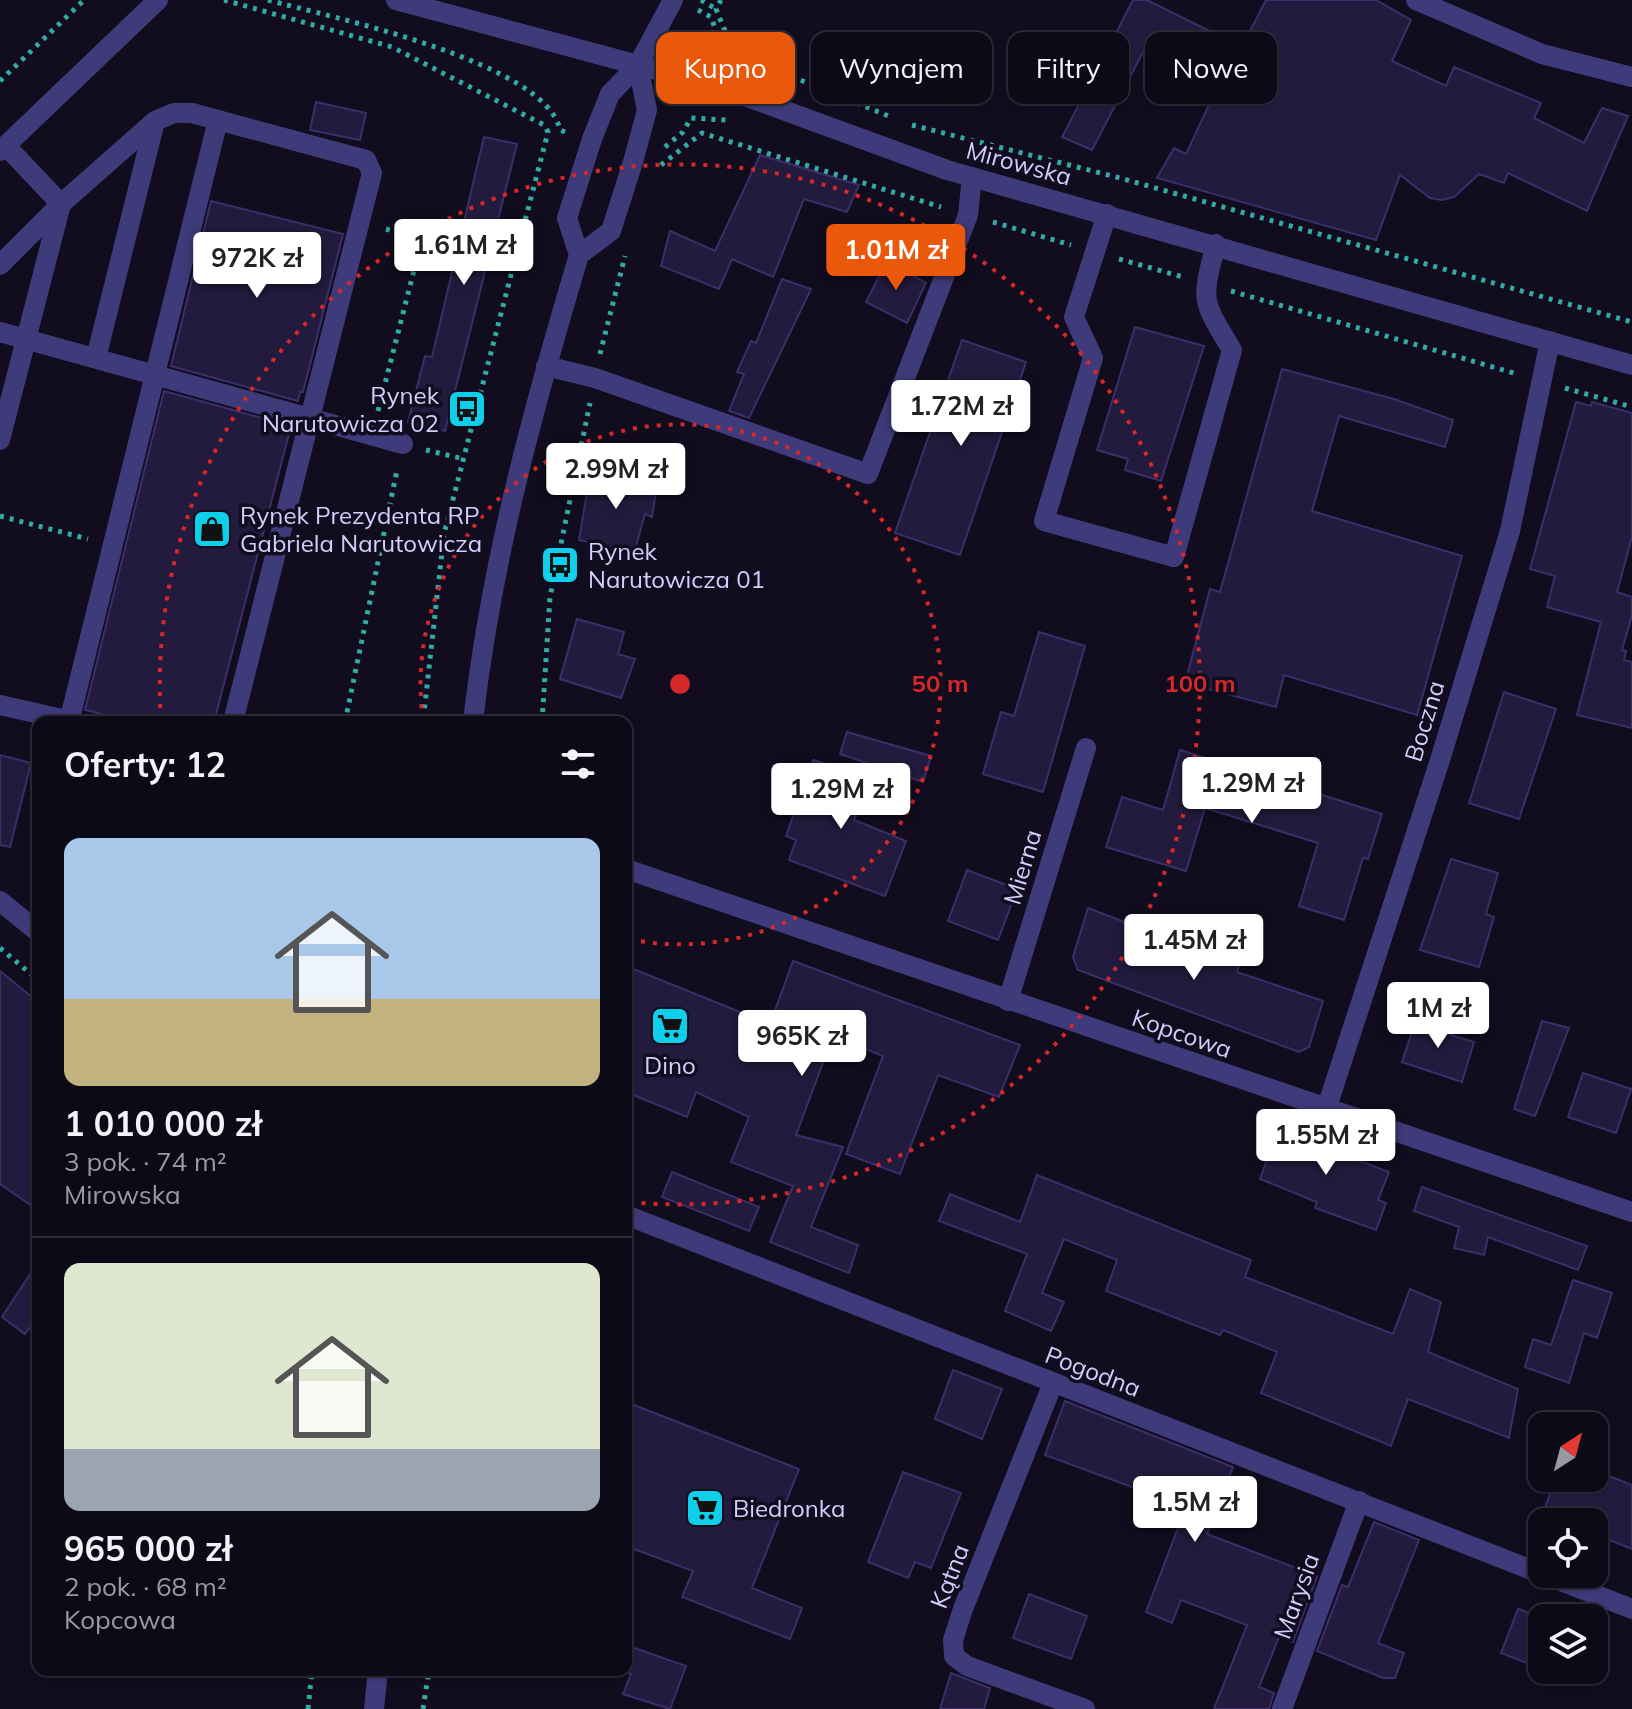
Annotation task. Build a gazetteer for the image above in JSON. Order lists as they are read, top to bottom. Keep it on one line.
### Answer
{"streets":{"street":["Mirowska","Boczna","Mierna","Kopcowa","Pogodna","Kątna","Marysia"]},"crossings":[["Mirowska","Boczna"],["Boczna","Kopcowa"],["Mierna","Kopcowa"],["Pogodna","Kątna"],["Pogodna","Marysia"]],"places":{"bus stop":["Rynek Narutowicza 02","Rynek Narutowicza 01"],"shop":["Rynek Prezydenta RP Gabriela Narutowicza"],"supermarket":["Dino","Biedronka"]},"north":"top right","page":{"chip":["Kupno","Wynajem","Filtry","Nowe"],"price":["1.61M zł","1.01M zł","972K zł","1.72M zł","2.99M zł","1.29M zł","1.29M zł","1.45M zł","1M zł","965K zł","1.55M zł","1.5M zł"],"heading":"Oferty: 12","list":[{"name":"1 010 000 zł","note":"3 pok. · 74 m² · Mirowska"},{"name":"965 000 zł","note":"2 pok. · 68 m² · Kopcowa"}]},"rings":["50 m","100 m"]}
